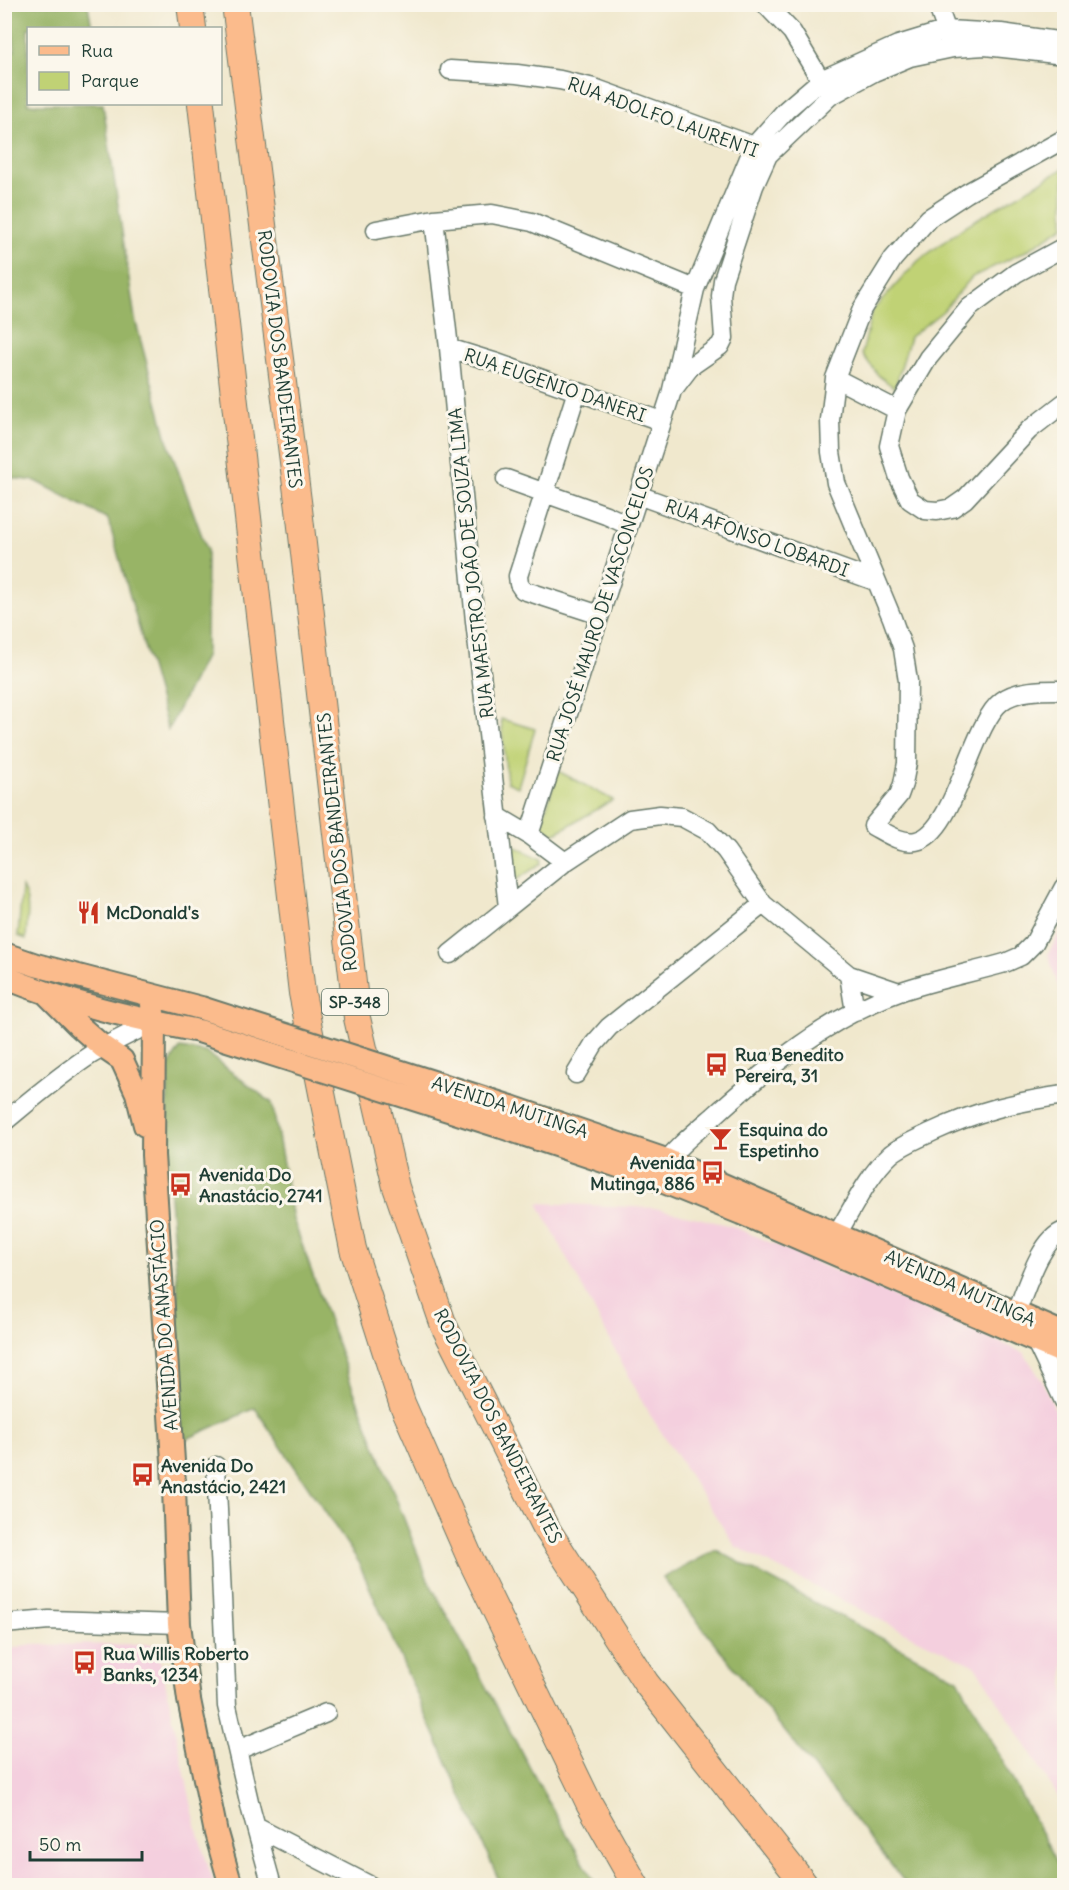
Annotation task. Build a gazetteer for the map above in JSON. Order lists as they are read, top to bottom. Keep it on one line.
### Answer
{"streets":{"highway":["RODOVIA DOS BANDEIRANTES","SP-348"],"main road":["AVENIDA MUTINGA","AVENIDA DO ANASTÁCIO"],"street":["RUA ADOLFO LAURENTI","RUA EUGENIO DANERI","RUA AFONSO LOBARDI","RUA MAESTRO JOÃO DE SOUZA LIMA","RUA JOSÉ MAURO DE VASCONCELOS"]},"crossings":[["RUA ADOLFO LAURENTI","RUA JOSÉ MAURO DE VASCONCELOS"],["RUA EUGENIO DANERI","RUA MAESTRO JOÃO DE SOUZA LIMA"],["RUA EUGENIO DANERI","RUA JOSÉ MAURO DE VASCONCELOS"],["RUA AFONSO LOBARDI","RUA JOSÉ MAURO DE VASCONCELOS"],["AVENIDA MUTINGA","AVENIDA DO ANASTÁCIO"]],"places":{"restaurant":["McDonald's"],"bus stop":["Rua Benedito Pereira, 31","Avenida Mutinga, 886","Avenida Do Anastácio, 2741","Avenida Do Anastácio, 2421","Rua Willis Roberto Banks, 1234"],"bar":["Esquina do Espetinho"]},"legend":["Rua","Parque"],"scale_bar":"50 m"}
